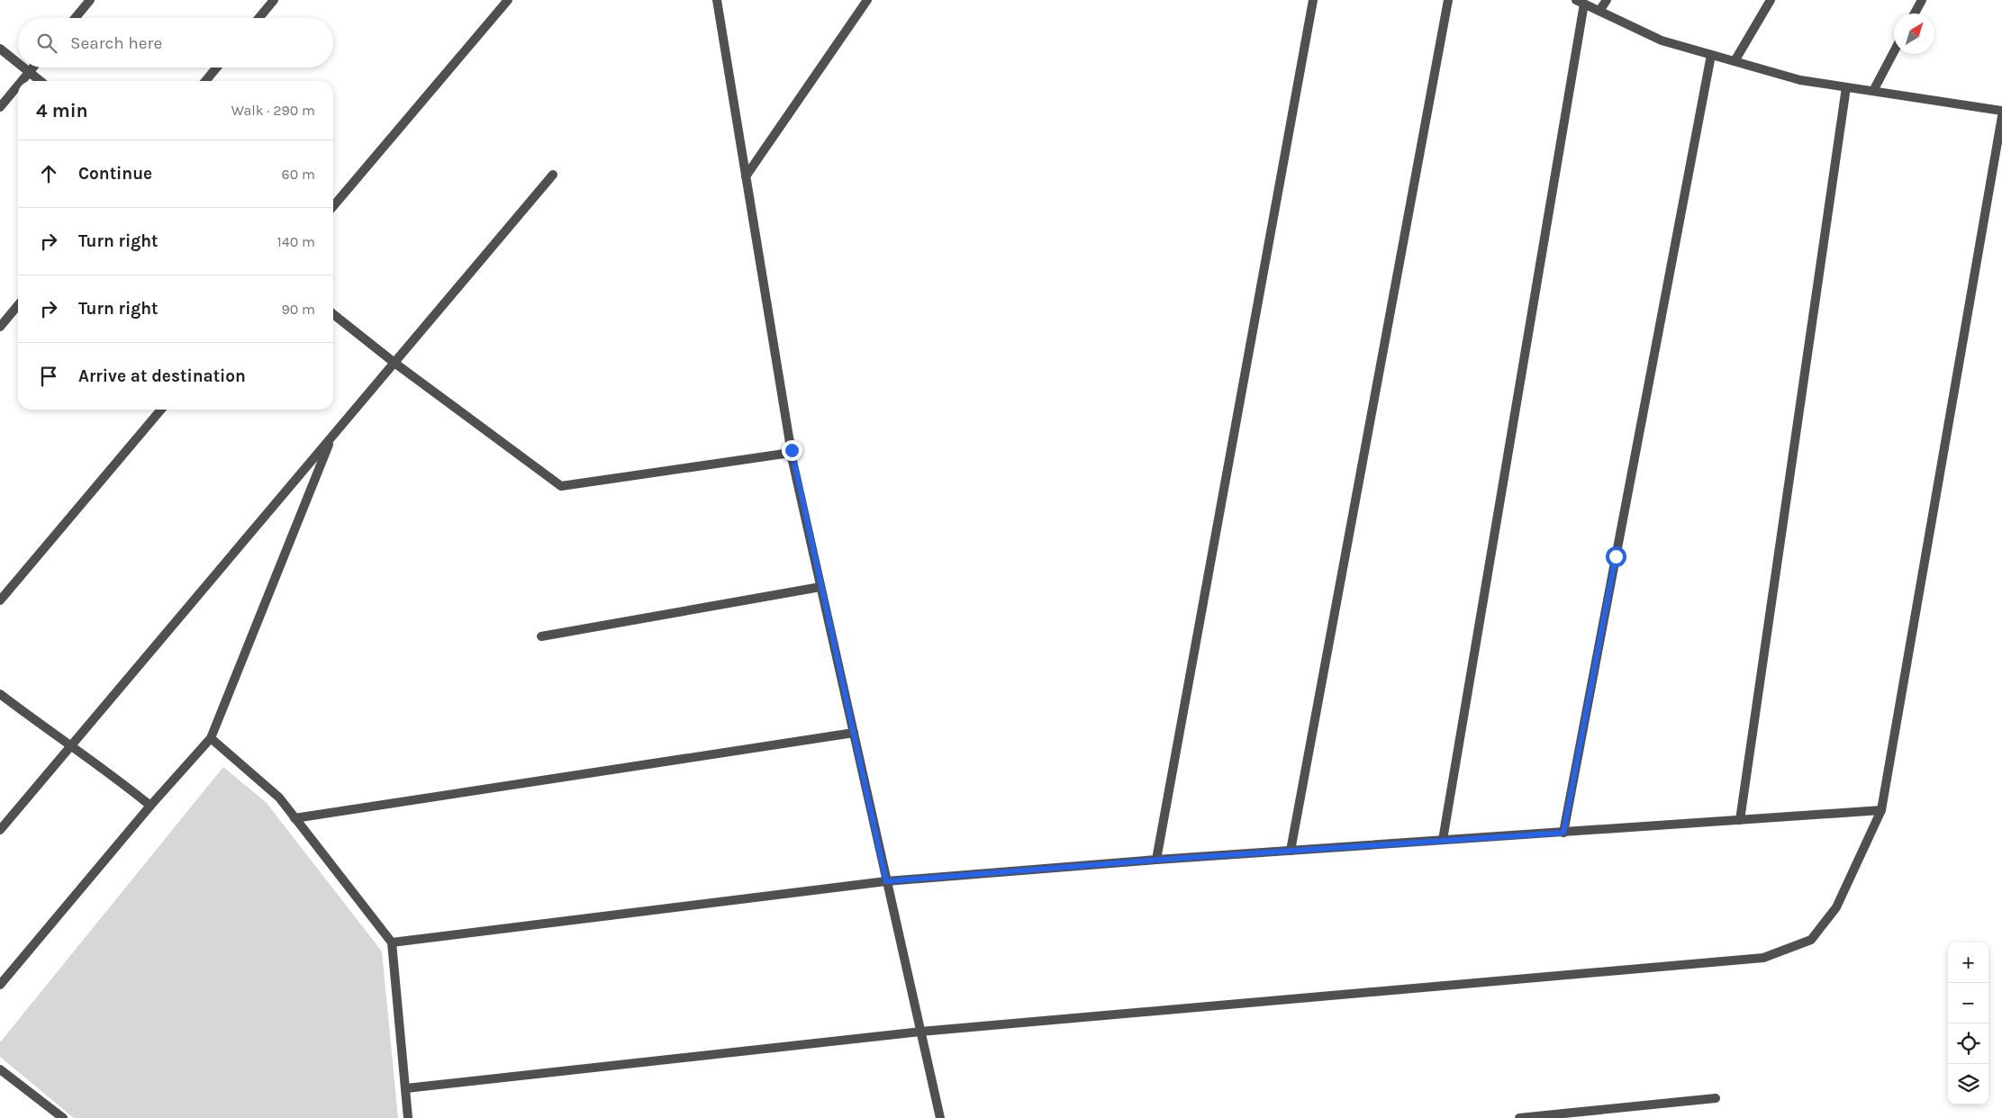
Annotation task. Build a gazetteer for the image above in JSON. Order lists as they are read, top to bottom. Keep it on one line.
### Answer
{"north":"top right","page":{"search":"Search here","heading":["4 min","Walk · 290 m"],"list":[["Continue","60 m"],["Turn right","140 m"],["Turn right","90 m"],"Arrive at destination"],"map_buttons":["+","−"]}}
